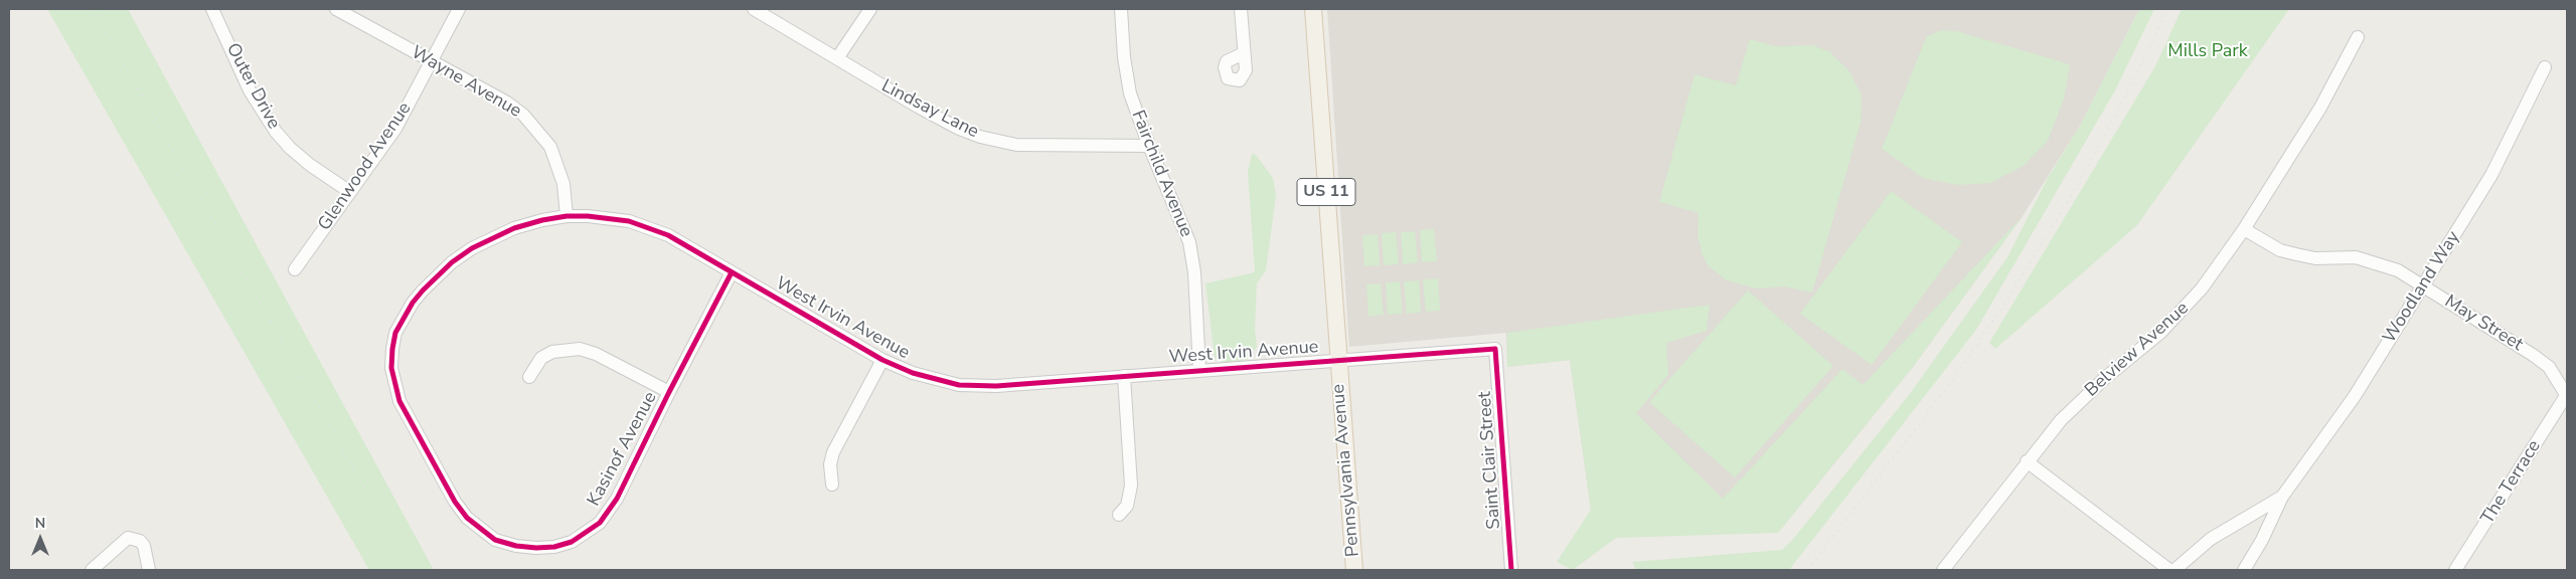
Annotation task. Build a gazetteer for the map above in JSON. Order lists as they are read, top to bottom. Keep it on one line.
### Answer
{"streets":{"main road":["US 11","Pennsylvania Avenue"],"street":["Wayne Avenue","Outer Drive","Lindsay Lane","Glenwood Avenue","Fairchild Avenue","Woodland Way","West Irvin Avenue","May Street","Belview Avenue","Kasinof Avenue","Saint Clair Street","The Terrace"]},"crossings":[["Wayne Avenue","Glenwood Avenue"],["Wayne Avenue","West Irvin Avenue"],["Outer Drive","Glenwood Avenue"],["Lindsay Lane","Fairchild Avenue"],["Fairchild Avenue","West Irvin Avenue"],["Woodland Way","May Street"],["West Irvin Avenue","Kasinof Avenue"],["West Irvin Avenue","Saint Clair Street"],["West Irvin Avenue","Pennsylvania Avenue"],["May Street","Belview Avenue"],["May Street","The Terrace"]],"parks":["Mills Park"],"north":"top"}
